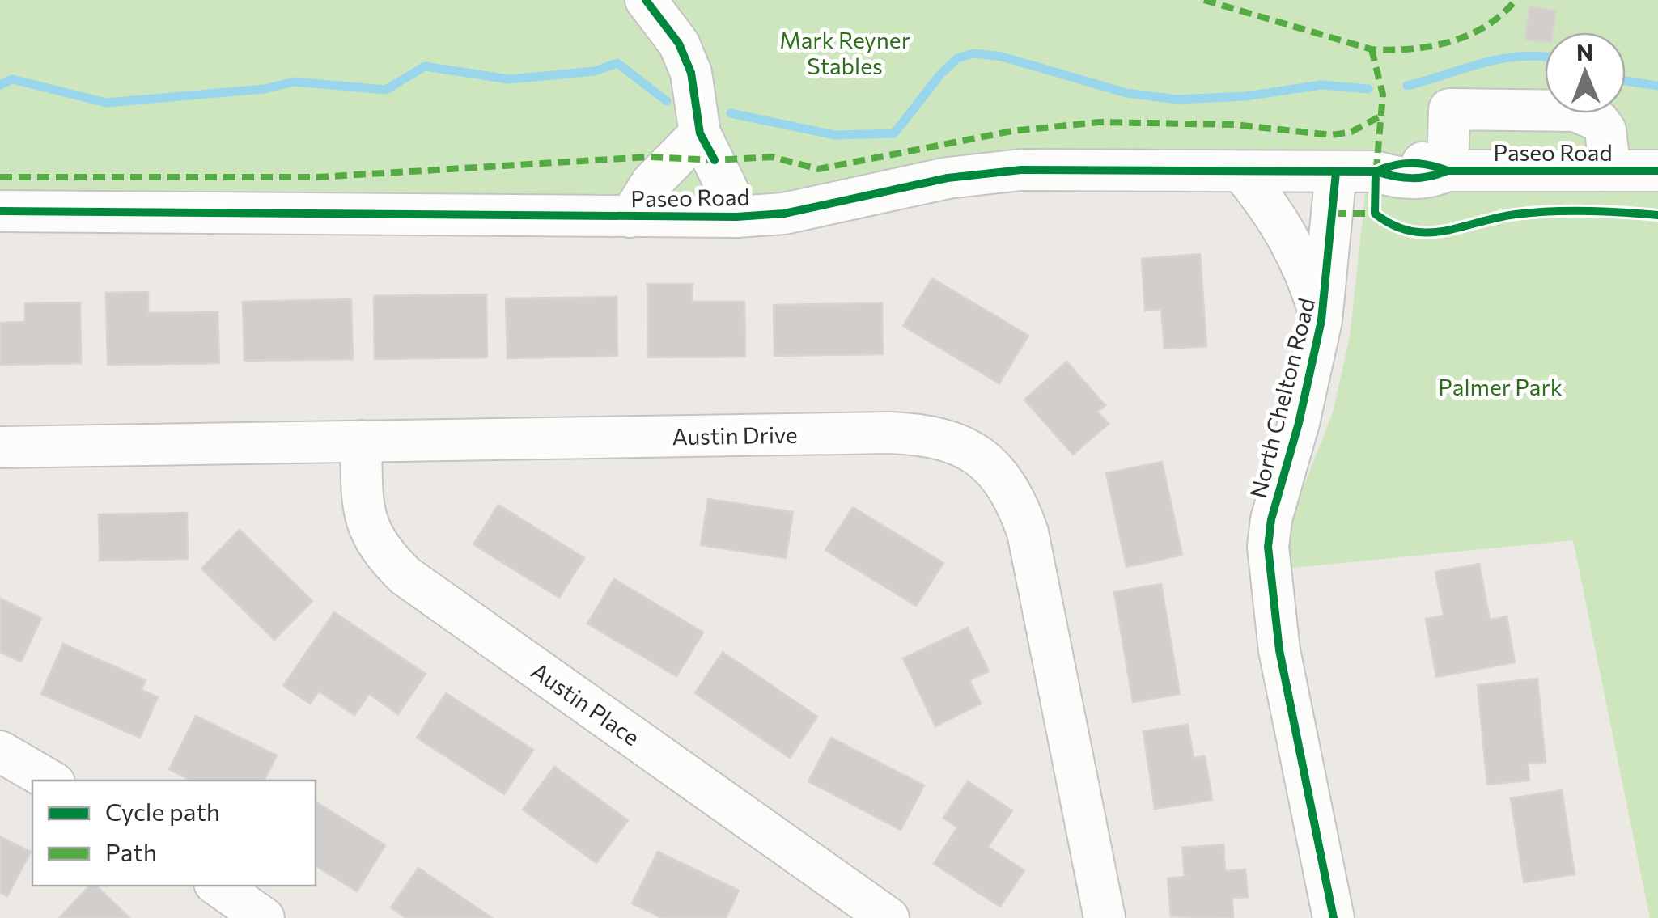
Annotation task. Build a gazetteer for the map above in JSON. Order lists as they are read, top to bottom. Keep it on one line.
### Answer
{"streets":{"street":["Paseo Road","North Chelton Road","Austin Drive","Austin Place"]},"crossings":[["Paseo Road","North Chelton Road"],["Austin Drive","Austin Place"]],"parks":["Mark Reyner Stables","Palmer Park"],"legend":["Cycle path","Path"],"north":"top"}
